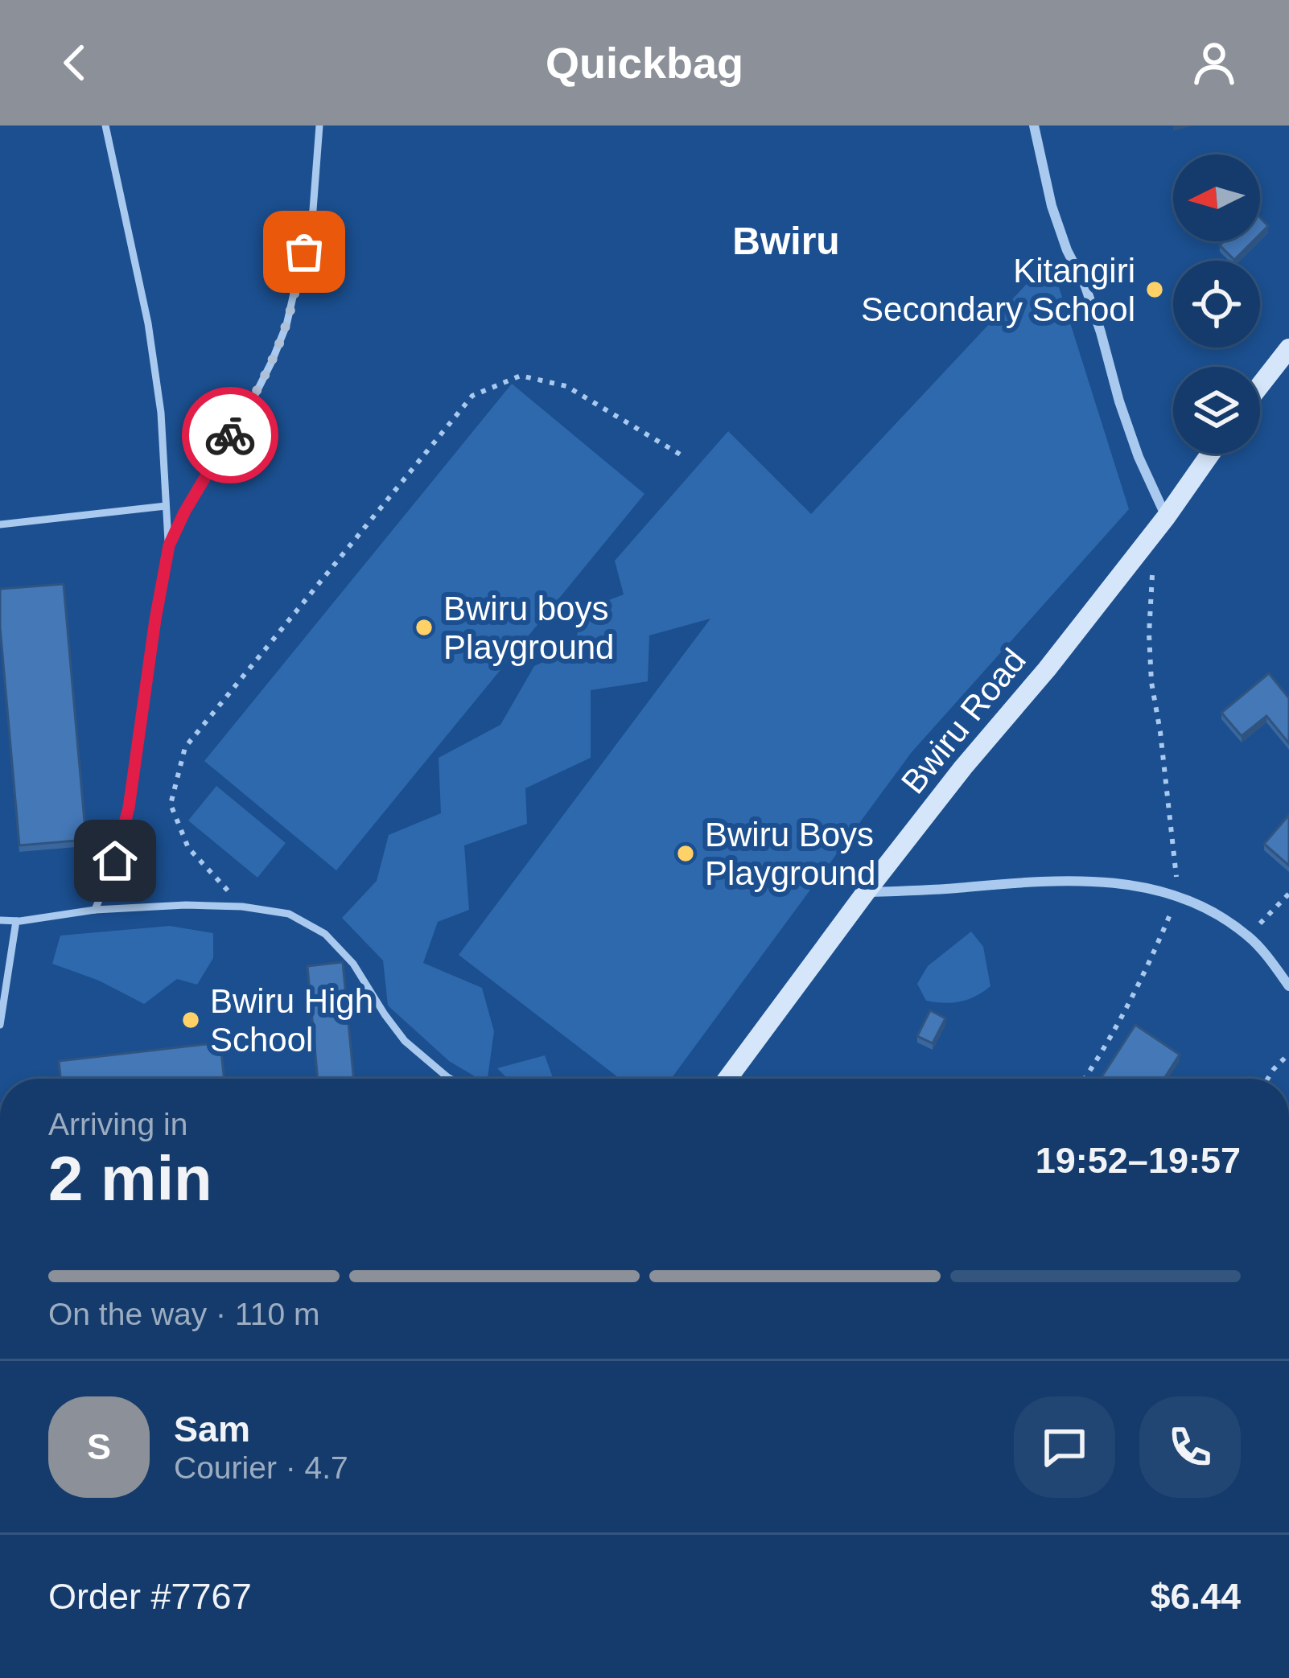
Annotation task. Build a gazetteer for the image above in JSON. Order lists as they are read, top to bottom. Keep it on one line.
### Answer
{"streets":{"main road":["Bwiru Road"]},"districts":["Bwiru"],"places":["Kitangiri Secondary School","Bwiru boys Playground","Bwiru Boys Playground","Bwiru High School"],"north":"left","page":{"header":"Quickbag","heading":["2 min","Arriving in","19:52–19:57"],"panel":["Sam","Courier · 4.7","Order #7767","$6.44"],"bar":"On the way · 110 m","round":"S"}}
